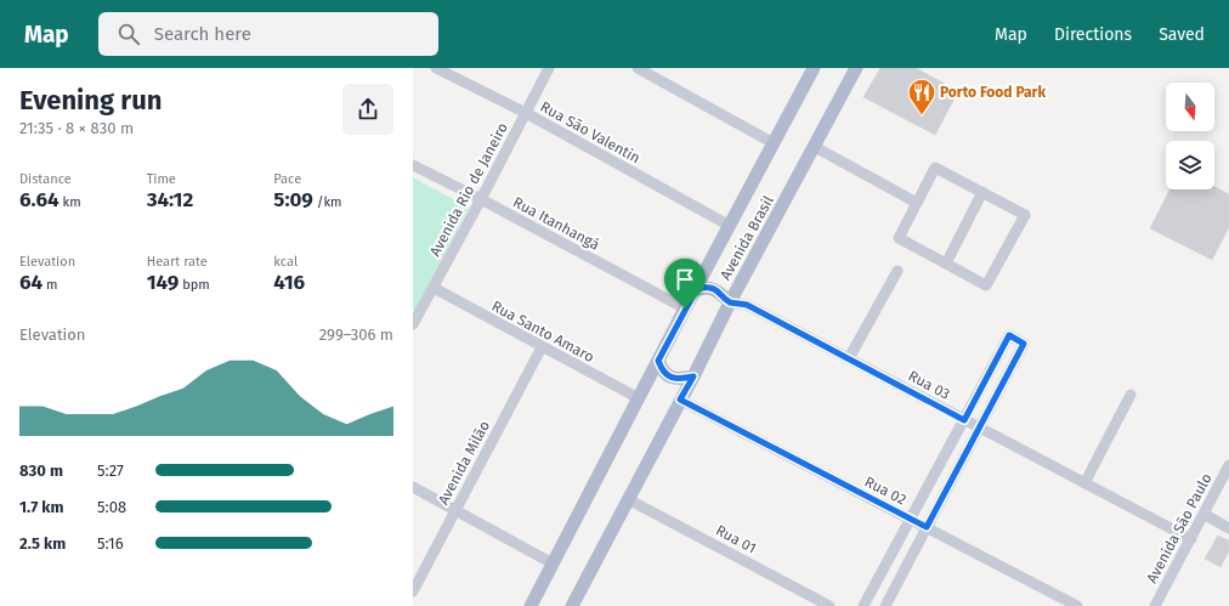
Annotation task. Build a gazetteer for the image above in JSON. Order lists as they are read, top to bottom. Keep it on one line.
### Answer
{"streets":{"main road":["Avenida Brasil"],"street":["Rua São Valentin","Avenida Rio de Janeiro","Rua Itanhangá","Rua Santo Amaro","Rua 03","Avenida Milão","Rua 02","Avenida São Paulo","Rua 01"]},"crossings":[["Rua São Valentin","Avenida Rio de Janeiro"],["Rua São Valentin","Avenida Brasil"],["Avenida Rio de Janeiro","Rua Itanhangá"],["Avenida Rio de Janeiro","Rua Santo Amaro"],["Rua Itanhangá","Avenida Brasil"],["Avenida Brasil","Rua Santo Amaro"],["Avenida Brasil","Rua 03"],["Avenida Brasil","Rua 02"],["Avenida Brasil","Rua 01"],["Rua Santo Amaro","Avenida Milão"],["Rua 03","Avenida São Paulo"]],"places":{"restaurant":["Porto Food Park"]},"north":"bottom","page":{"header":"Map","search":"Search here","nav":["Map","Directions","Saved"],"heading":["Evening run","21:35 · 8 × 830 m"],"stats":[["Distance","6.64 km"],["Time","34:12"],["Pace","5:09 /km"],["Elevation","64 m"],["Heart rate","149 bpm"],["kcal","416"]],"chart":["Elevation","299–306 m"],"list":[{"name":"830 m","note":"5:27"},{"name":"1.7 km","note":"5:08"},{"name":"2.5 km","note":"5:16"}]}}
